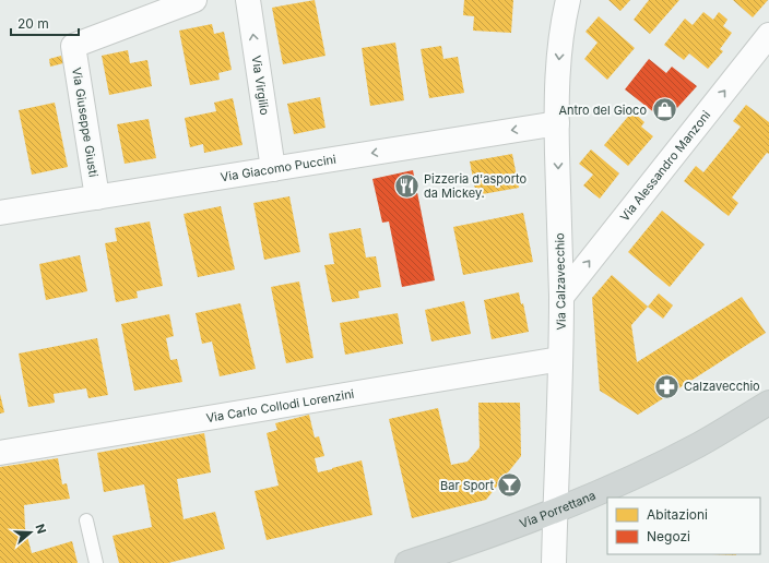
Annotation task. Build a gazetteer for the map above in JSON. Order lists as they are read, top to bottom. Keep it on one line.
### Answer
{"streets":{"main road":["Via Porrettana"],"street":["Via Virgilio","Via Giuseppe Giusti","Via Alessandro Manzoni","Via Giacomo Puccini","Via Calzavecchio","Via Carlo Collodi Lorenzini"]},"crossings":[["Via Virgilio","Via Giacomo Puccini"],["Via Giuseppe Giusti","Via Giacomo Puccini"],["Via Alessandro Manzoni","Via Calzavecchio"],["Via Giacomo Puccini","Via Calzavecchio"],["Via Calzavecchio","Via Carlo Collodi Lorenzini"],["Via Calzavecchio","Via Porrettana"]],"one_way":["Via Virgilio","Via Alessandro Manzoni","Via Giacomo Puccini","Via Calzavecchio"],"places":{"shop":["Antro del Gioco"],"restaurant":["Pizzeria d'asporto da Mickey."],"pharmacy":["Calzavecchio"],"bar":["Bar Sport"]},"legend":["Abitazioni","Negozi"],"scale_bar":"20 m","north":"right"}
